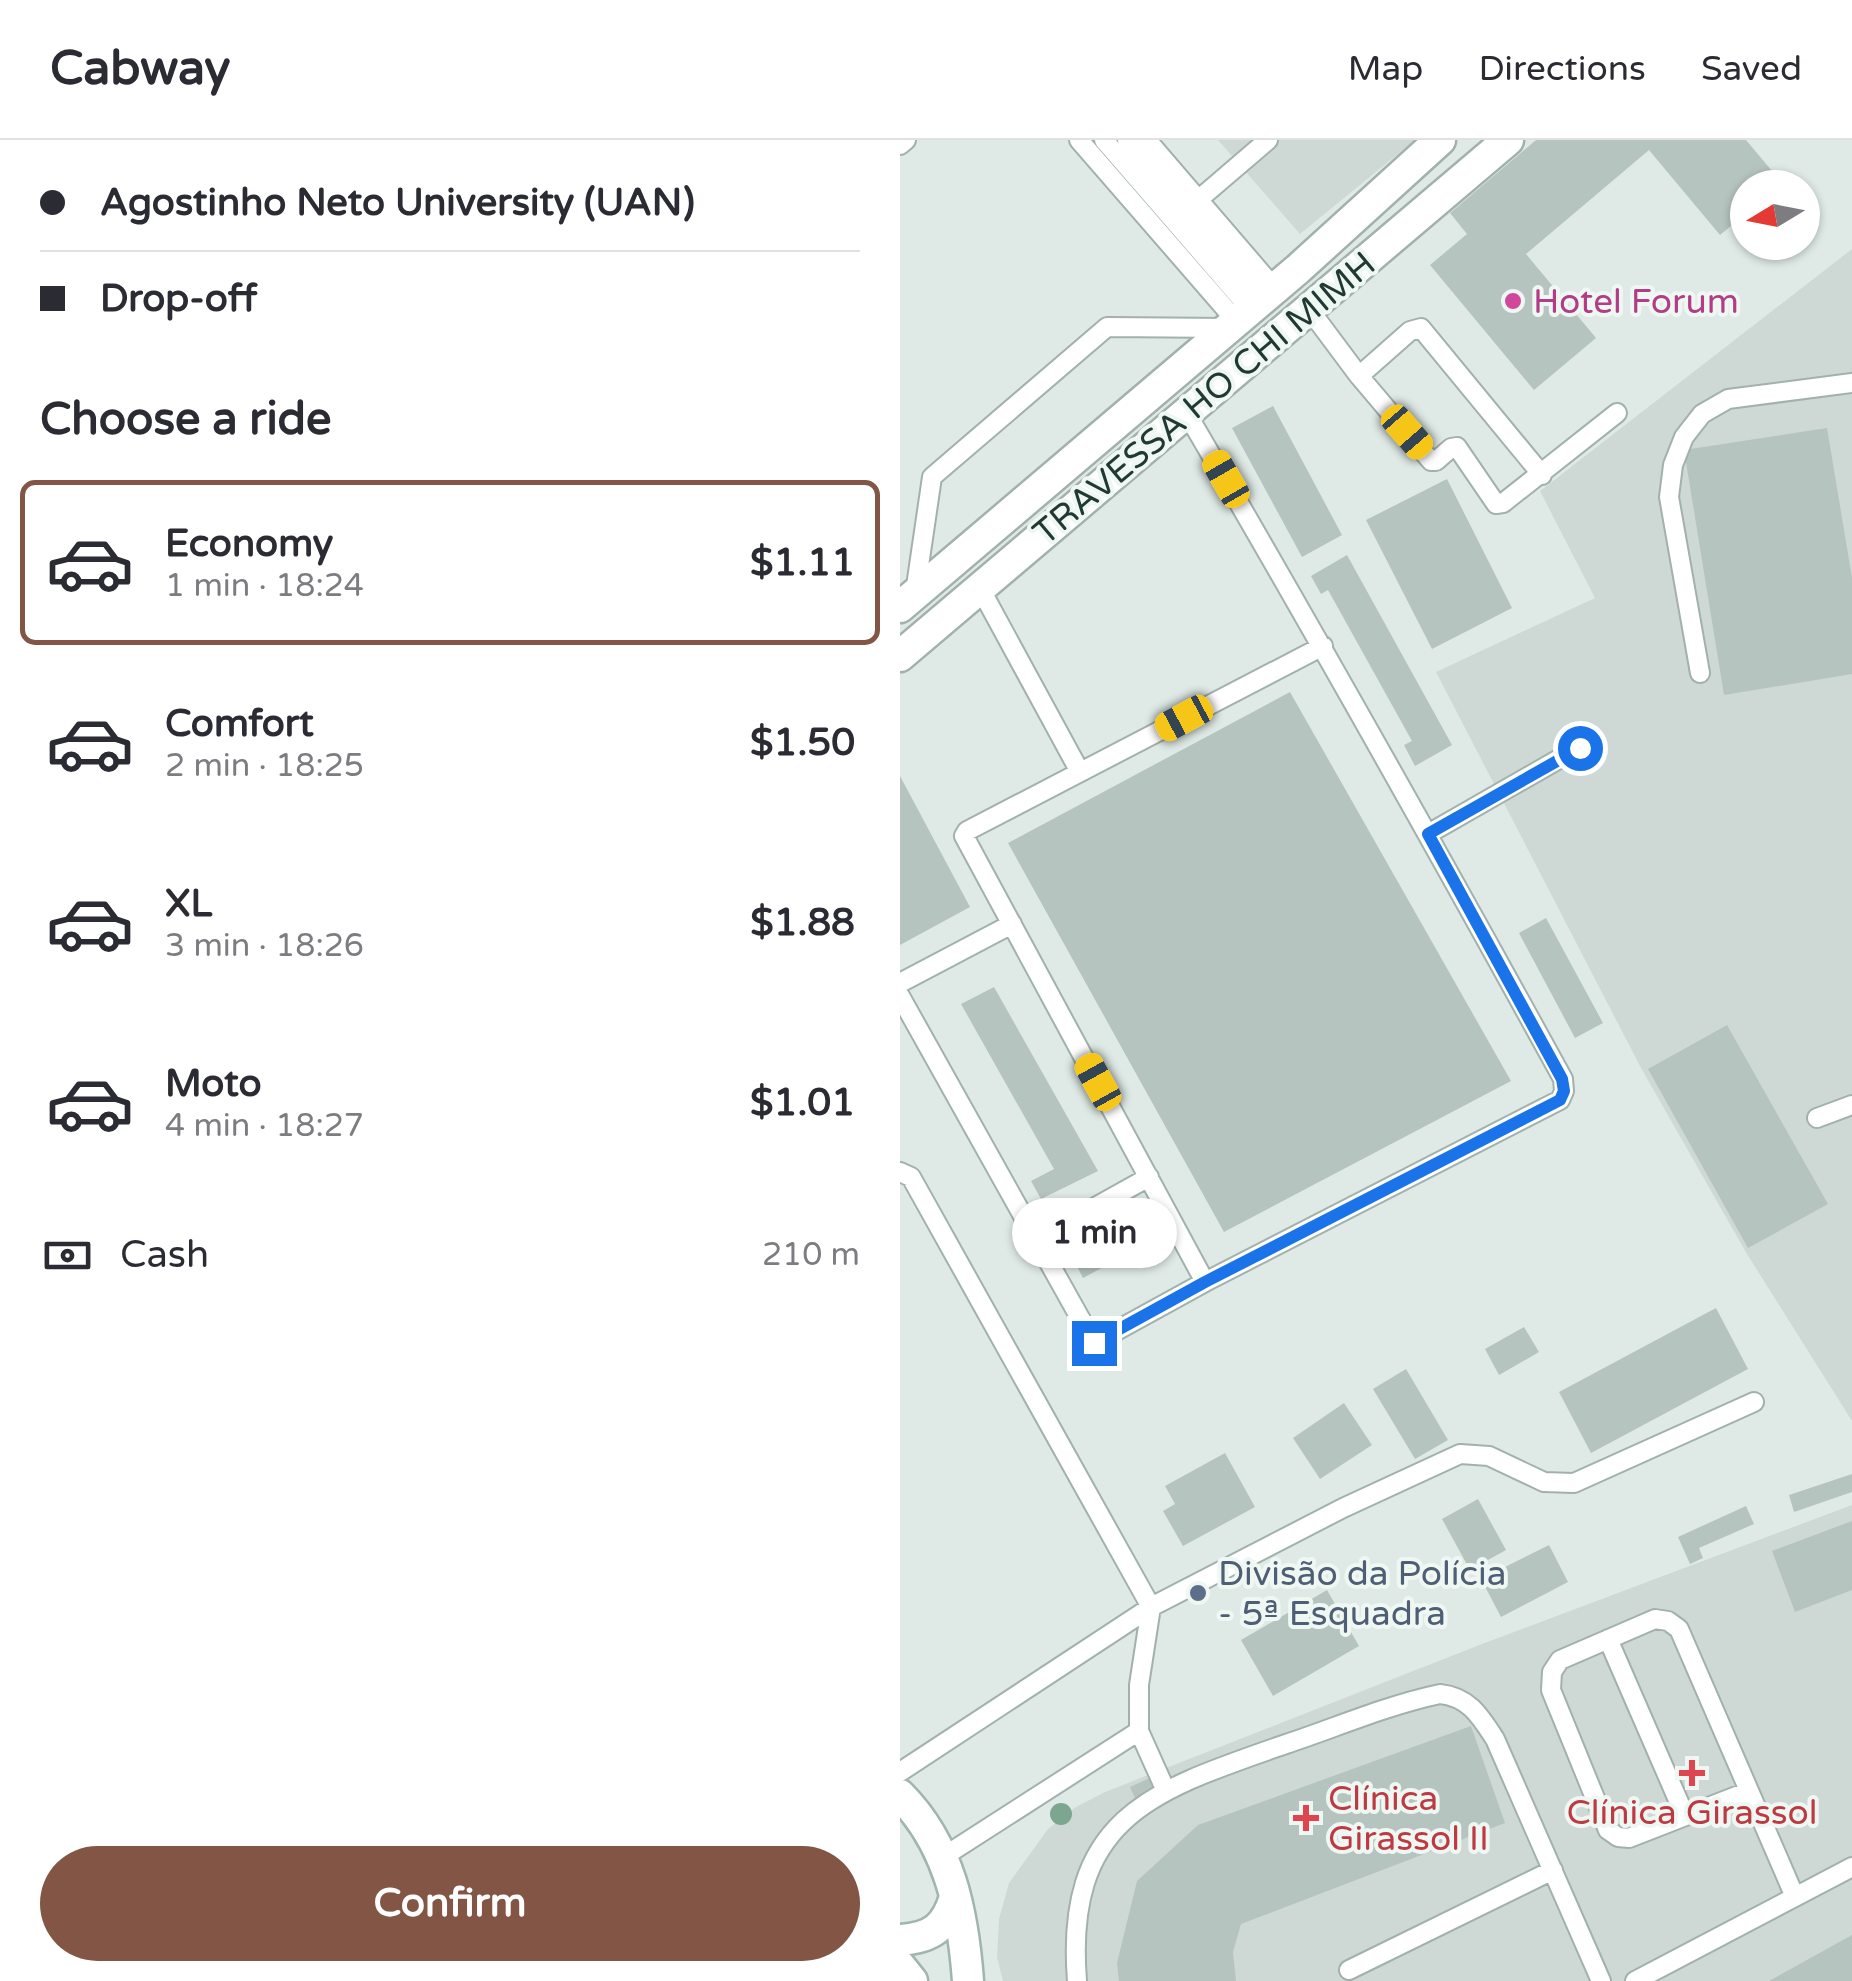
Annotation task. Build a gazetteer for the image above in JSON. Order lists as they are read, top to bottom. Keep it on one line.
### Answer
{"streets":{"street":["TRAVESSA HO CHI MIMH"]},"places":{"other":["Hotel Forum","Divisão da Polícia - 5ª Esquadra"],"health":["Clínica Girassol","Clínica Girassol II"]},"north":"left","page":{"header":"Cabway","nav":["Map","Directions","Saved"],"banner":["Agostinho Neto University (UAN)","Drop-off"],"heading":"Choose a ride","list":[{"name":"Economy","note":"1 min · 18:24","value":"$1.11"},{"name":"Comfort","note":"2 min · 18:25","value":"$1.50"},{"name":"XL","note":"3 min · 18:26","value":"$1.88"},{"name":"Moto","note":"4 min · 18:27","value":"$1.01"}],"bubble":"1 min","pay":["Cash","210 m"],"buttons":"Confirm"}}
